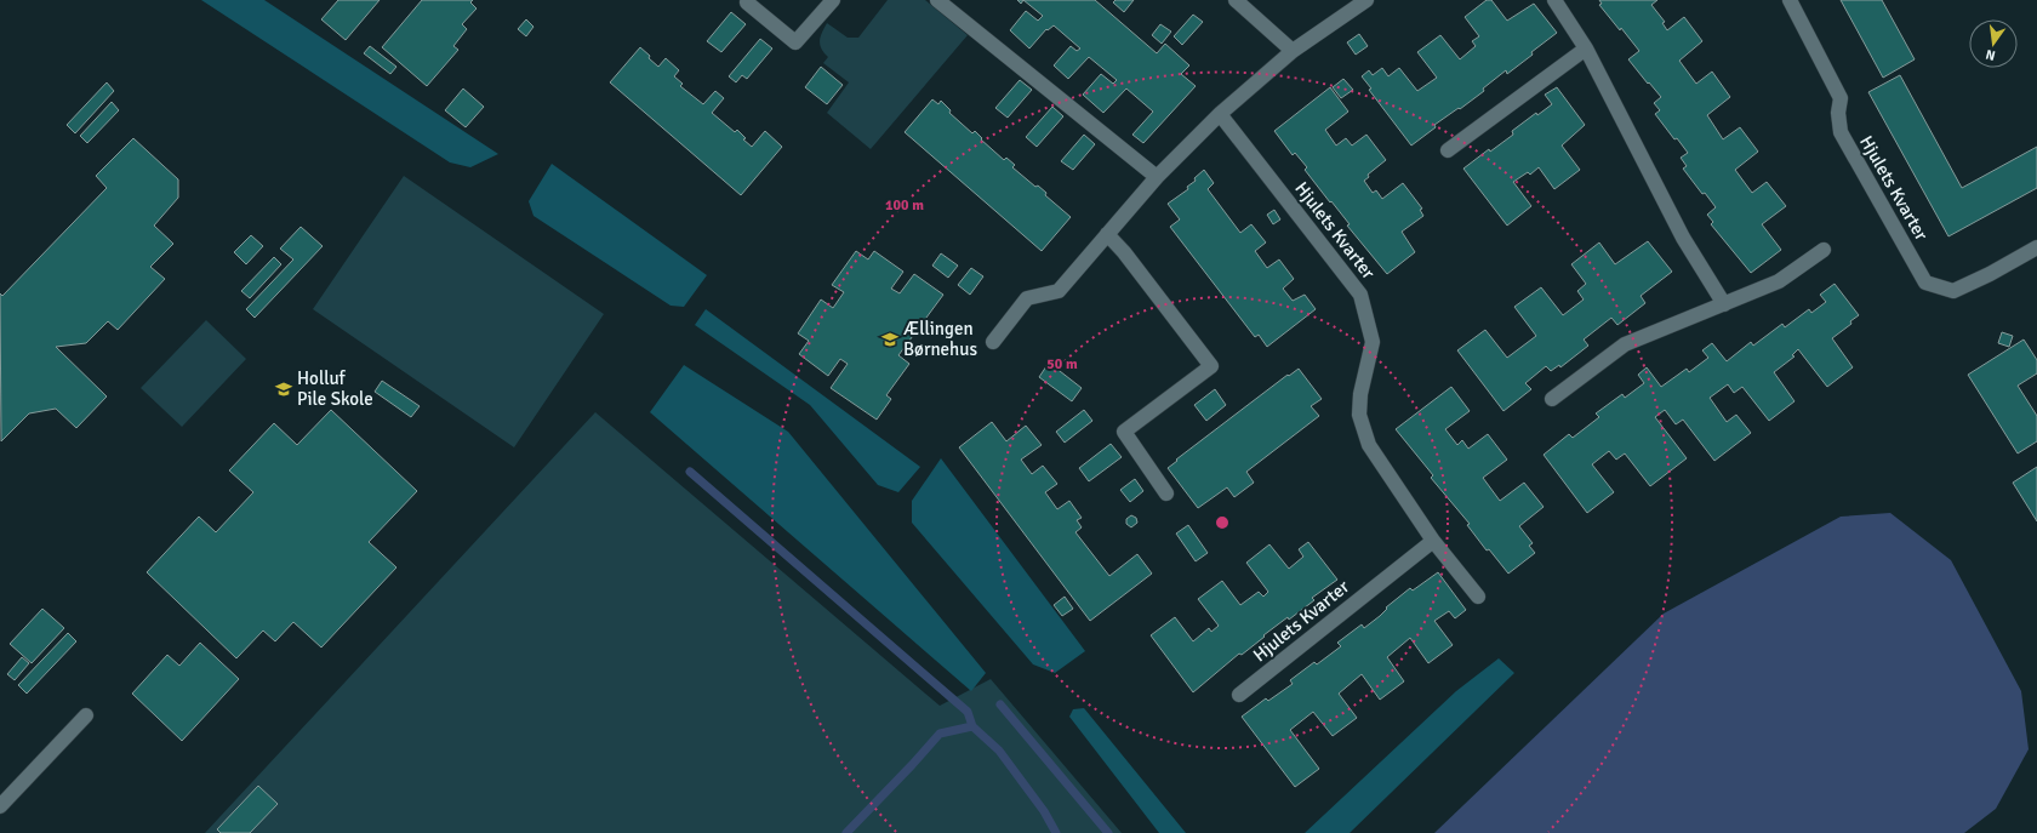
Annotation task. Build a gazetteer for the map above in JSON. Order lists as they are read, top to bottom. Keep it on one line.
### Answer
{"streets":{"street":["Hjulets Kvarter"]},"places":{"school or university":["Ællingen Børnehus","Holluf Pile Skole"]},"north":"bottom","rings":["100 m","50 m"]}
